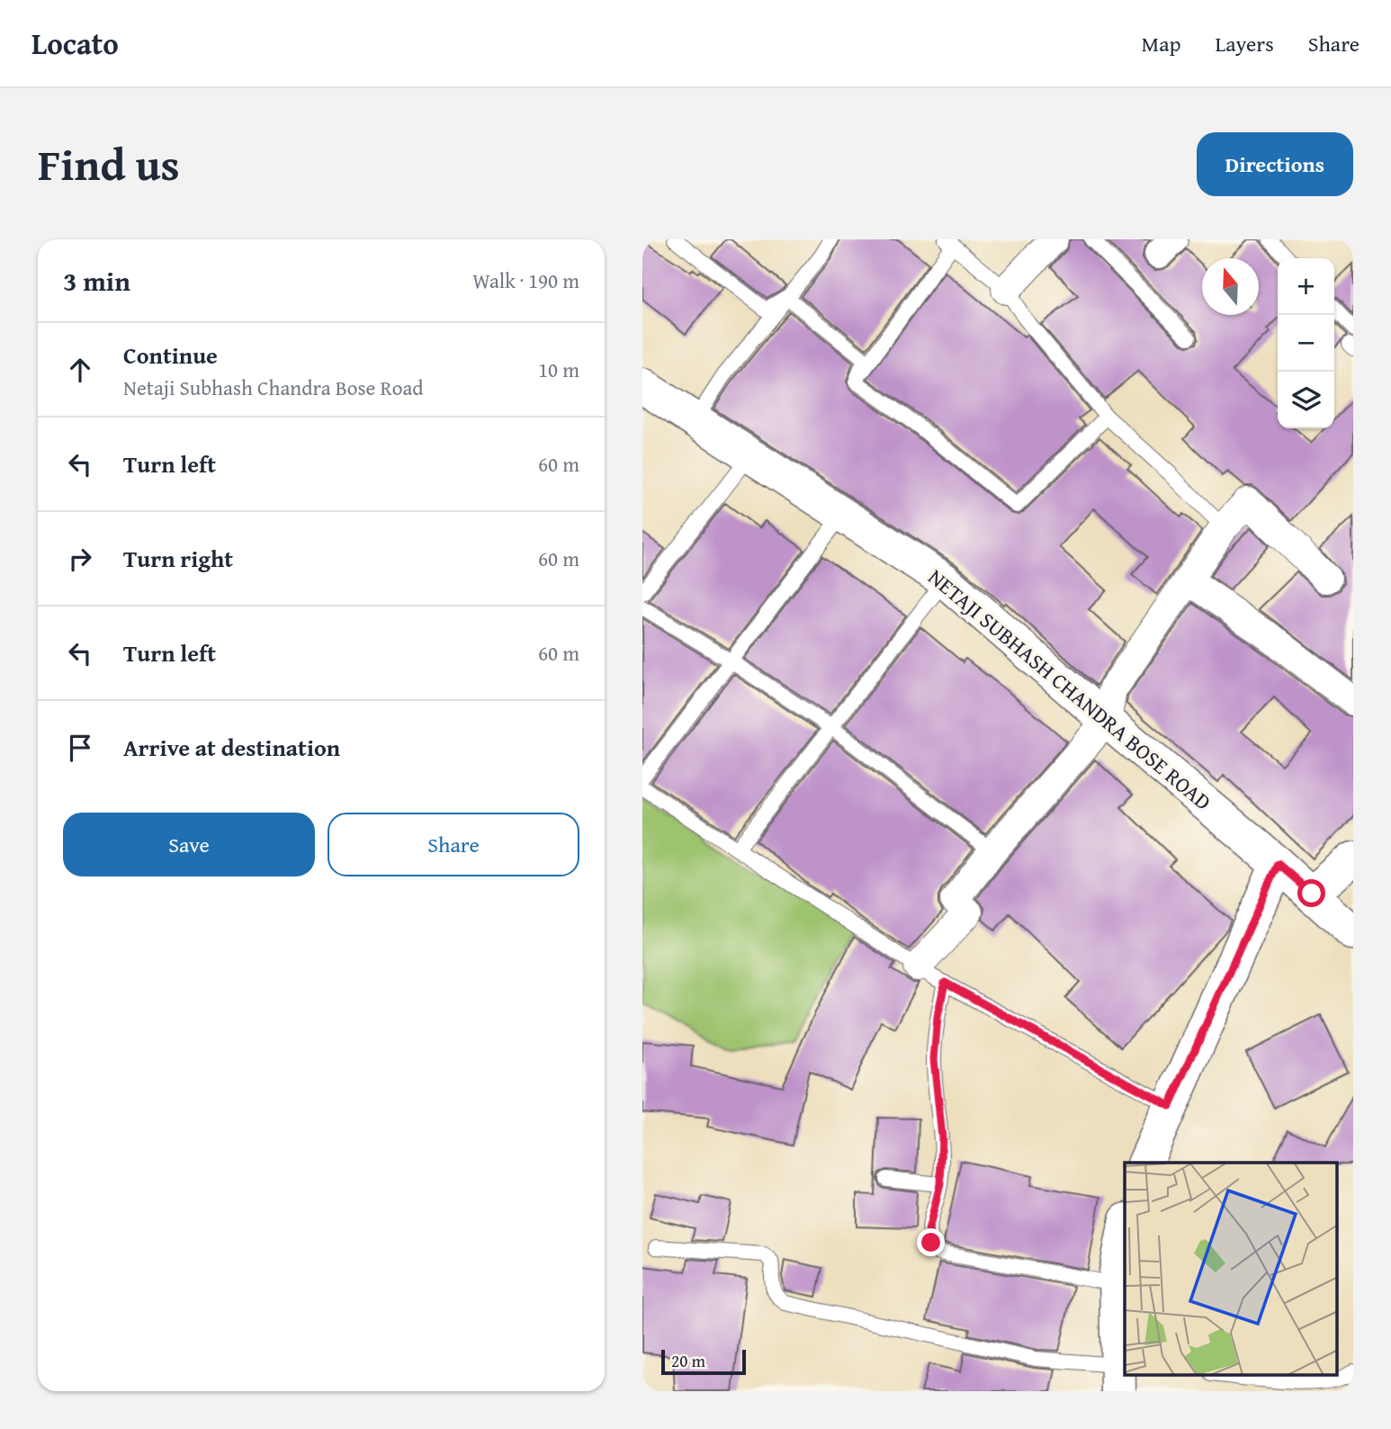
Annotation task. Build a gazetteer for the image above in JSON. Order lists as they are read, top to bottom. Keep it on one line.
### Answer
{"streets":{"main road":["NETAJI SUBHASH CHANDRA BOSE ROAD"]},"scale_bar":"20 m","north":"top","page":{"header":"Locato","nav":["Map","Layers","Share"],"title":"Find us","buttons":["Directions",["Save","Share"]],"heading":["3 min","Walk · 190 m"],"map_buttons":["+","−"],"list":[["Continue","Netaji Subhash Chandra Bose Road","10 m"],["Turn left","60 m"],["Turn right","60 m"],["Turn left","60 m"],"Arrive at destination"],"scale":"20 m"}}
